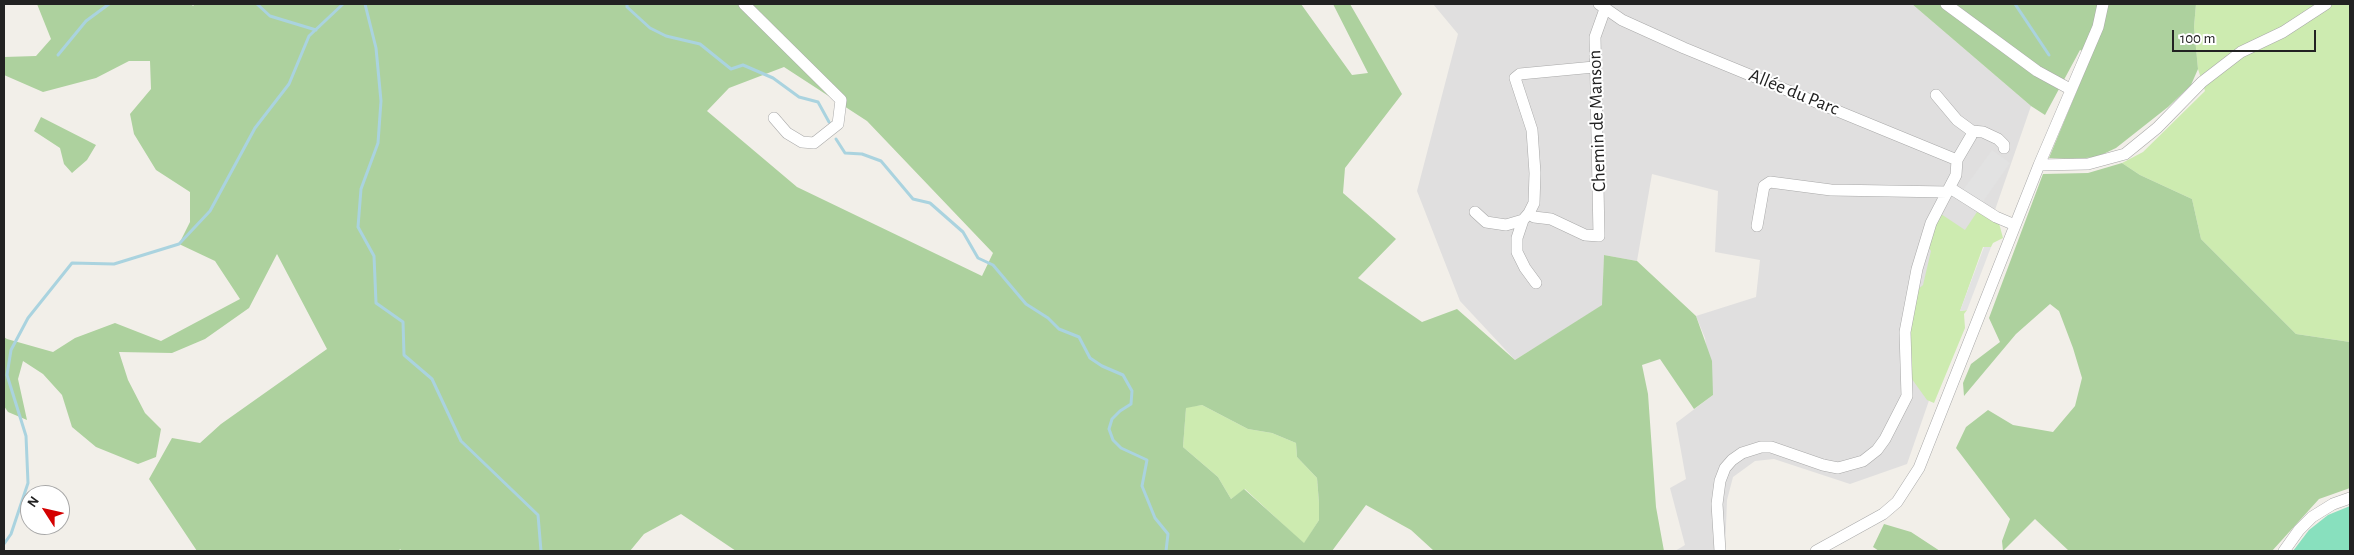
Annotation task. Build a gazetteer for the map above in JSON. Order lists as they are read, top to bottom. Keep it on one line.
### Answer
{"streets":{"street":["Allée du Parc","Chemin de Manson"]},"crossings":[["Allée du Parc","Chemin de Manson"]],"scale_bar":"100 m","north":"top left"}
